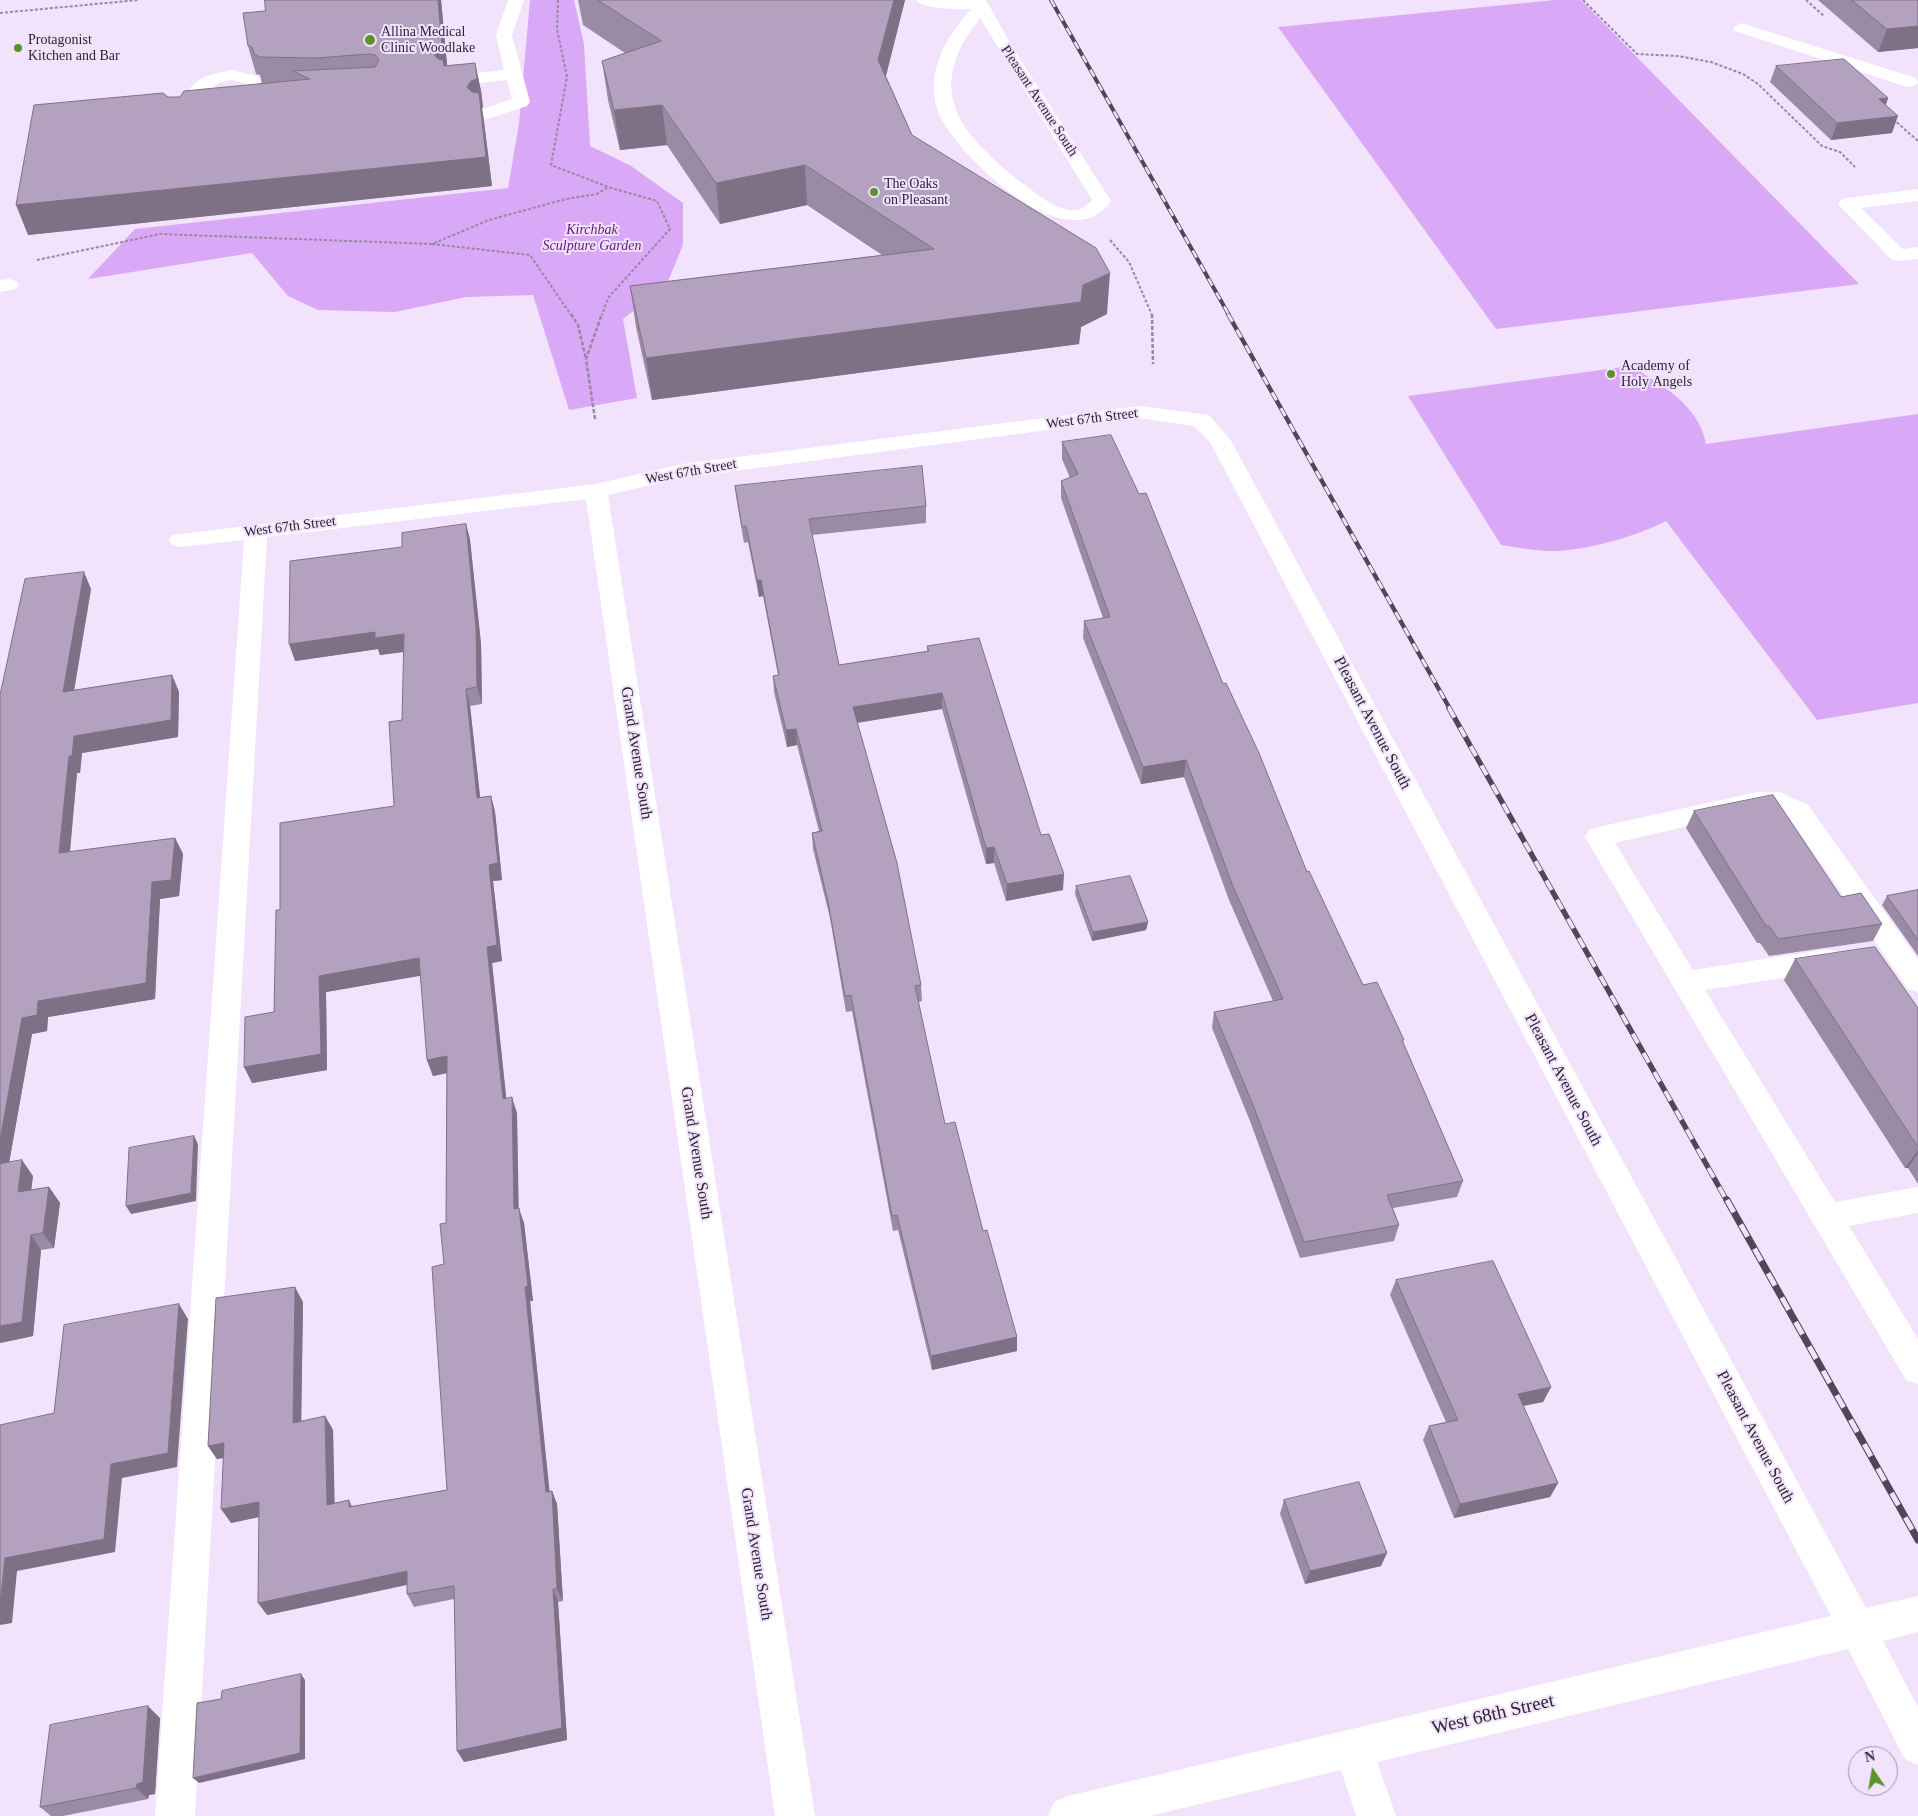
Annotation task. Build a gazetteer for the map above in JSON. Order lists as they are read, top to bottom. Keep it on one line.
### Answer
{"streets":{"street":["Pleasant Avenue South","West 67th Street","Grand Avenue South","West 68th Street"]},"crossings":[["Pleasant Avenue South","West 67th Street"],["Pleasant Avenue South","West 68th Street"],["West 67th Street","Grand Avenue South"]],"parks":["Kirchbak Sculpture Garden"],"places":["Allina Medical Clinic Woodlake","Protagonist Kitchen and Bar","The Oaks on Pleasant","Academy of Holy Angels"],"north":"top"}
